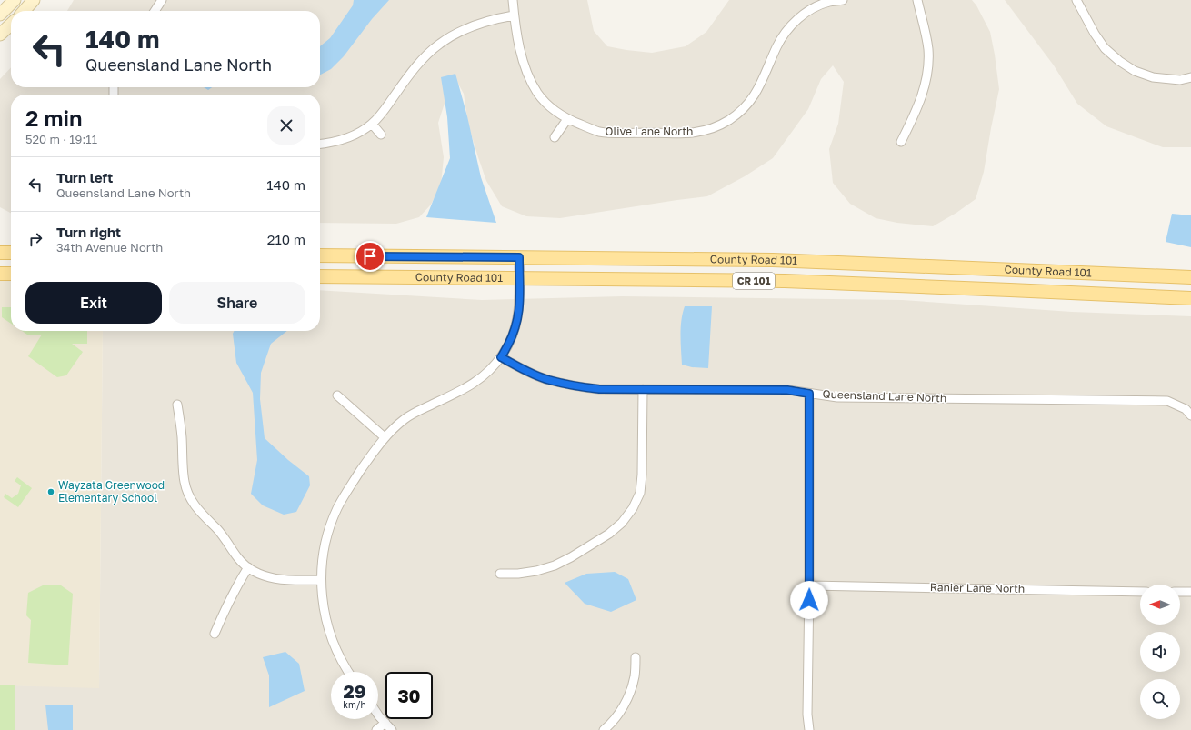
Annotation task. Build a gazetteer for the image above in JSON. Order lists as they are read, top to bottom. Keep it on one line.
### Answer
{"streets":{"main road":["County Road 101","CR 101"],"street":["Olive Lane North","Queensland Lane North","Ranier Lane North"]},"places":["Wayzata Greenwood Elementary School"],"north":"left","page":{"turn":["140 m","Queensland Lane North"],"heading":["2 min","520 m · 19:11"],"list":[{"name":"Turn left","note":"Queensland Lane North","value":"140 m"},{"name":"Turn right","note":"34th Avenue North","value":"210 m"}],"buttons":["Exit","Share"],"speed":"29 km/h","limit":"30"}}
